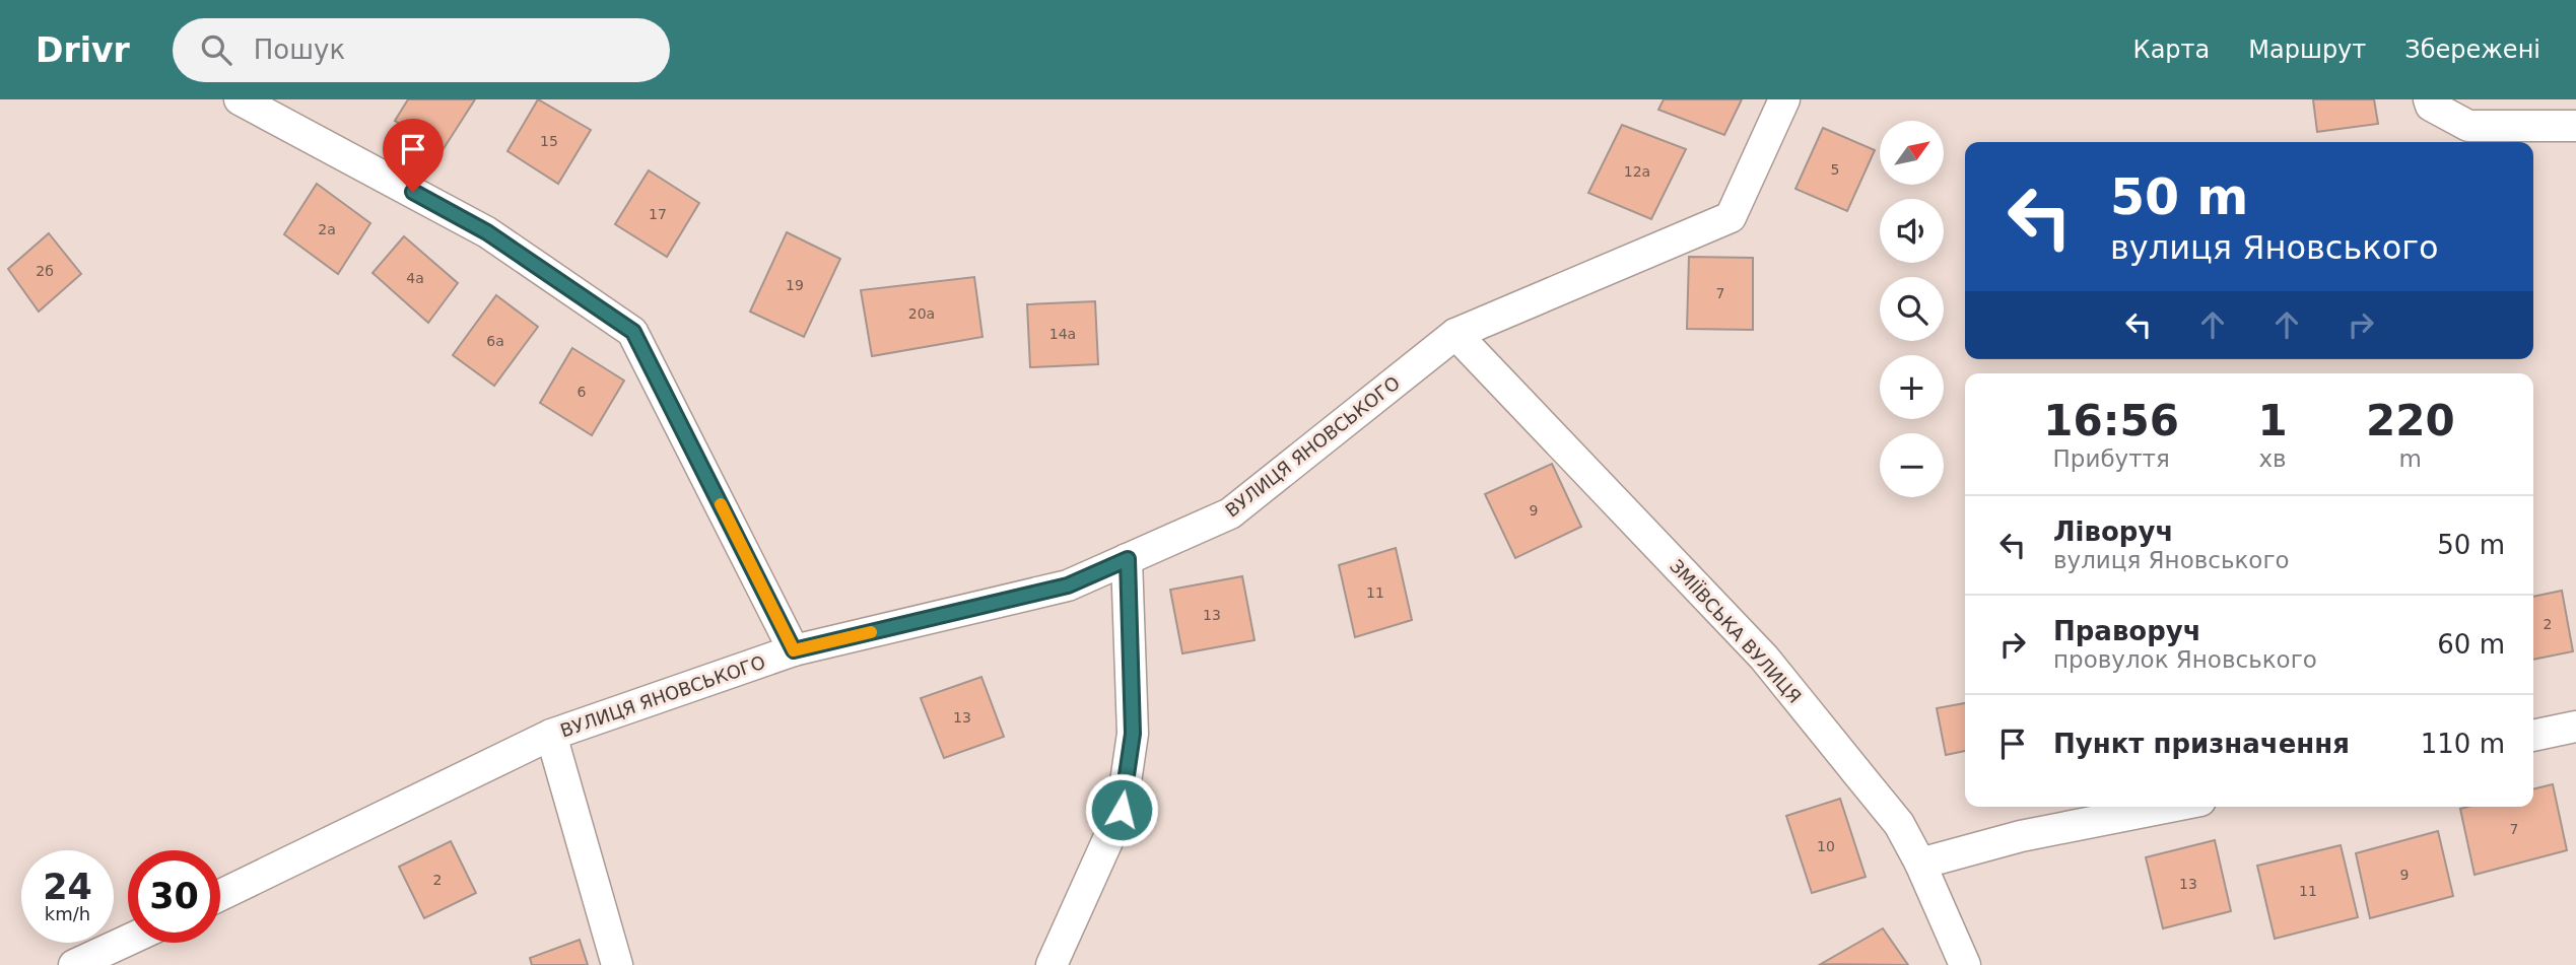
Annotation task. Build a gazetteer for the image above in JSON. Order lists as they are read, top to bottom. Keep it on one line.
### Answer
{"streets":{"street":["ВУЛИЦЯ ЯНОВСЬКОГО","ЗМІЇВСЬКА ВУЛИЦЯ"]},"crossings":[["ВУЛИЦЯ ЯНОВСЬКОГО","ЗМІЇВСЬКА ВУЛИЦЯ"]],"house_numbers":["15","5","12а","17","2а","2б","4а","19","7","20а","14а","6а","6","9","11","13","2","13","7","10","9","2","13","11"],"north":"top right","page":{"header":"Drivr","search":"Пошук","nav":["Карта","Маршрут","Збережені"],"map_buttons":["+","−"],"turn":["50 m","вулиця Яновського"],"eta":["16:56","Прибуття","1","хв","220","m"],"list":[{"name":"Ліворуч","note":"вулиця Яновського","value":"50 m"},{"name":"Праворуч","note":"провулок Яновського","value":"60 m"},{"name":"Пункт призначення","value":"110 m"}],"speed":"24 km/h","limit":"30"}}
